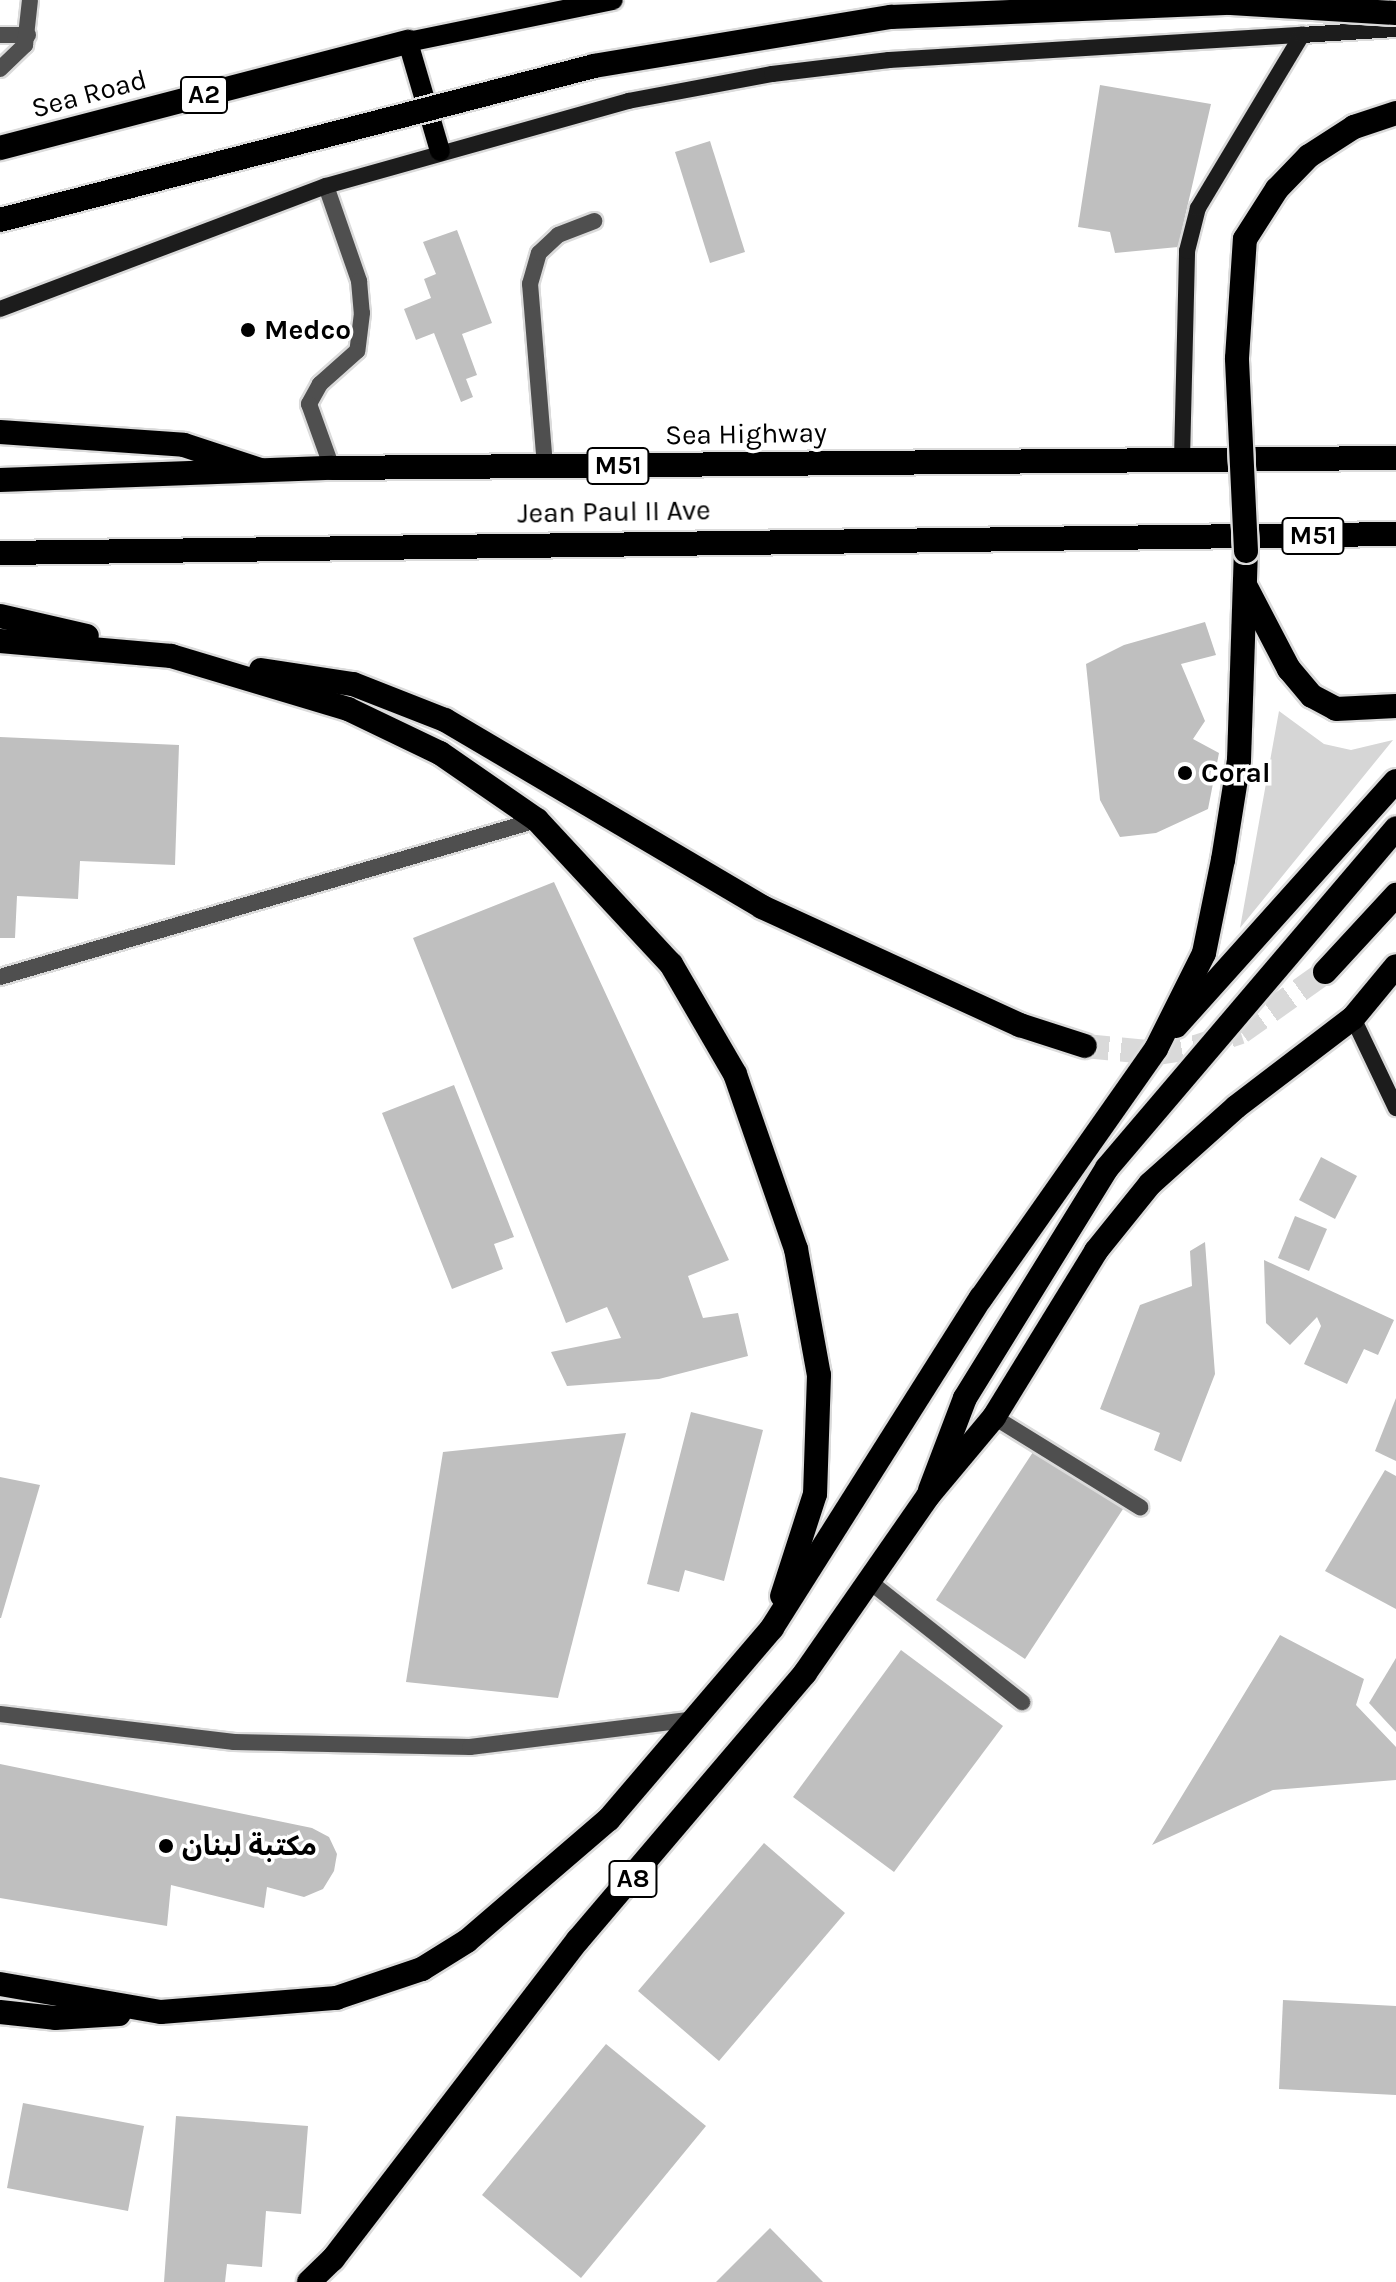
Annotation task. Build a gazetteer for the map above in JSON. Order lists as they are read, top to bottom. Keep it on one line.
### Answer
{"streets":{"highway":["Sea Road","A2","Sea Highway","M51","A8"]},"places":["Medco","Coral","مكتبة لبنان"]}
